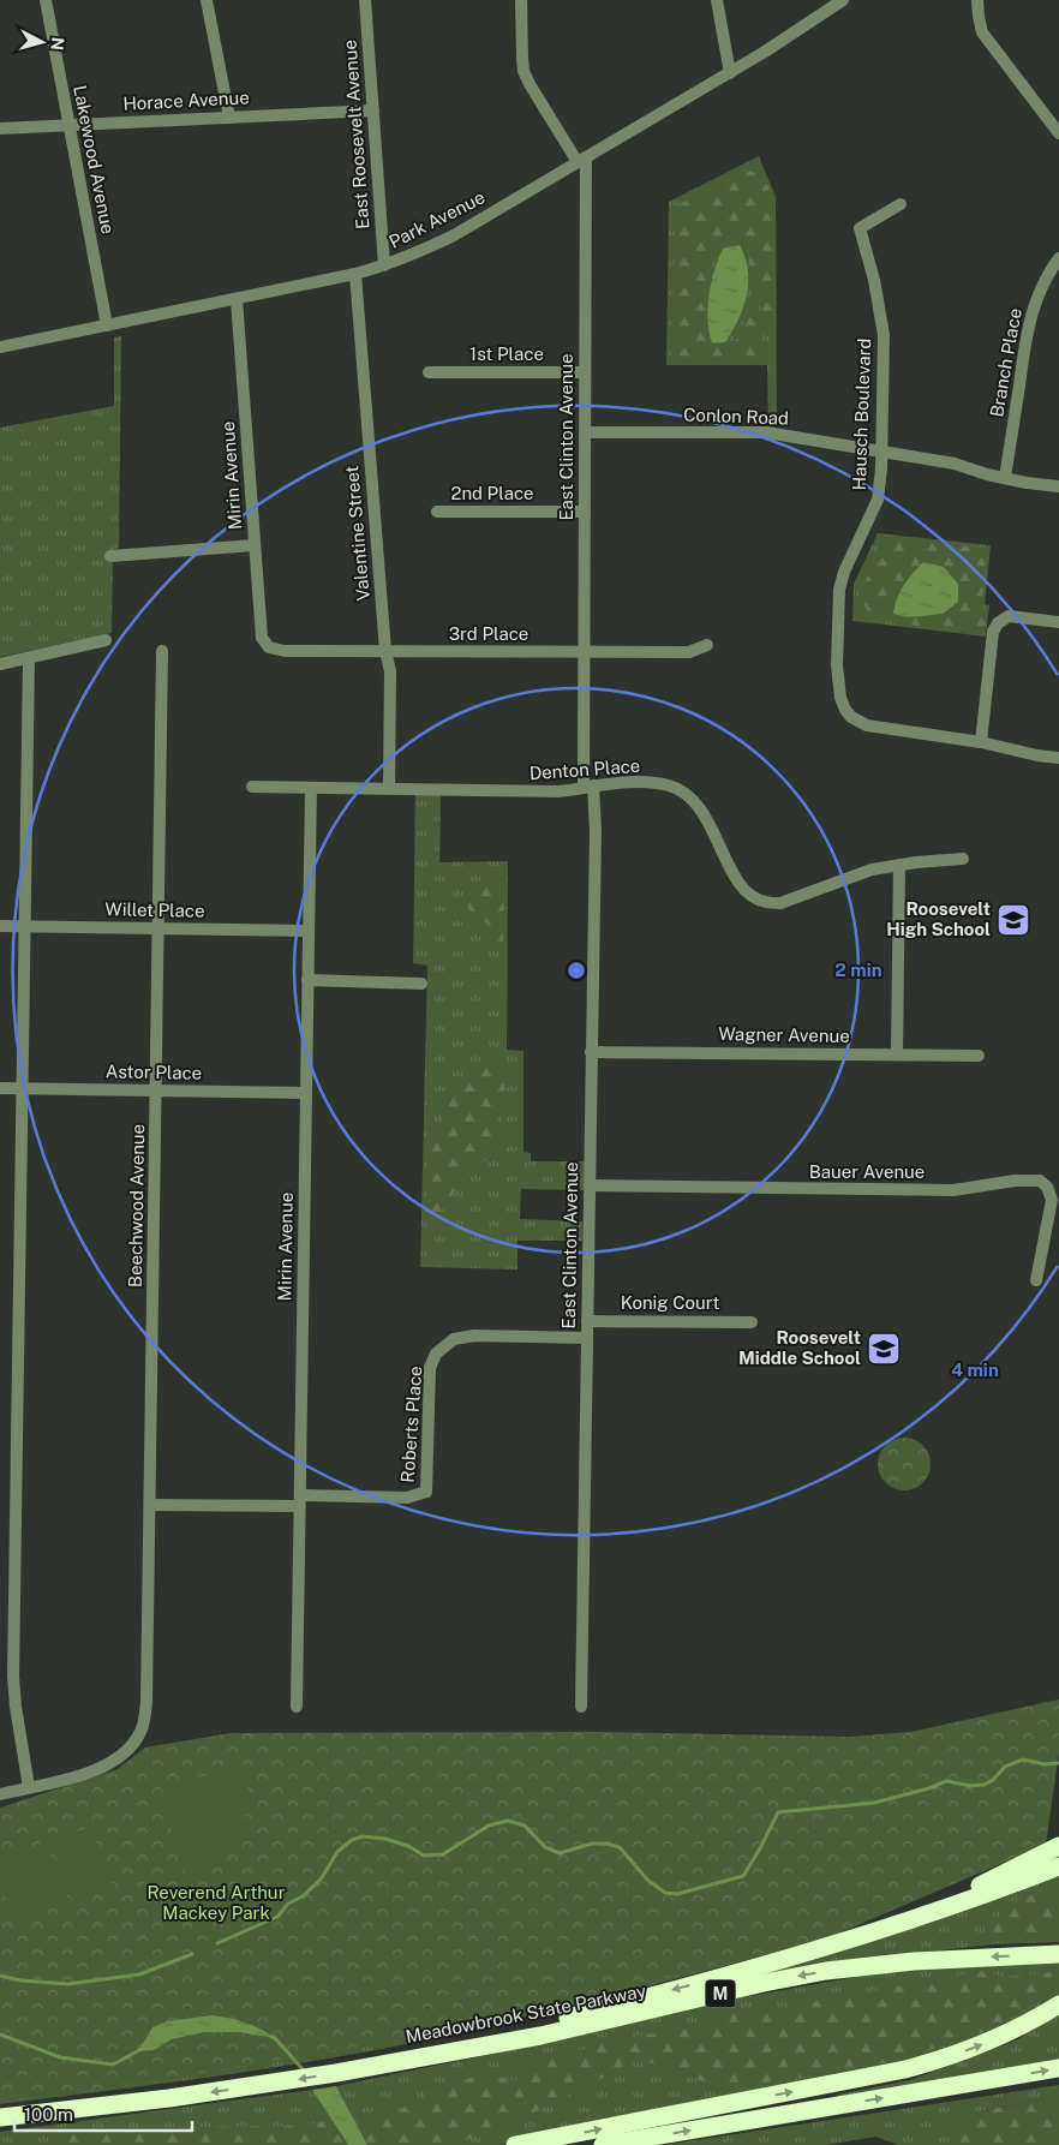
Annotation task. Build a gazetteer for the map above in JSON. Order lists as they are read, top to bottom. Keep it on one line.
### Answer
{"streets":{"highway":["M","Meadowbrook State Parkway"],"street":["Horace Avenue","East Roosevelt Avenue","Lakewood Avenue","Park Avenue","1st Place","Branch Place","Hausch Boulevard","Conlon Road","East Clinton Avenue","Mirin Avenue","2nd Place","Valentine Street","3rd Place","Denton Place","Willet Place","Wagner Avenue","Astor Place","Bauer Avenue","Beechwood Avenue","Konig Court","Roberts Place"]},"crossings":[["Horace Avenue","East Roosevelt Avenue"],["Horace Avenue","Lakewood Avenue"],["East Roosevelt Avenue","Park Avenue"],["Lakewood Avenue","Park Avenue"],["Park Avenue","East Clinton Avenue"],["Park Avenue","Mirin Avenue"],["Park Avenue","Valentine Street"],["1st Place","East Clinton Avenue"],["Branch Place","Conlon Road"],["Hausch Boulevard","Conlon Road"],["Conlon Road","East Clinton Avenue"],["East Clinton Avenue","2nd Place"],["East Clinton Avenue","3rd Place"],["East Clinton Avenue","Denton Place"],["East Clinton Avenue","Wagner Avenue"],["East Clinton Avenue","Bauer Avenue"],["East Clinton Avenue","Konig Court"],["East Clinton Avenue","Roberts Place"],["Mirin Avenue","3rd Place"],["Mirin Avenue","Denton Place"],["Mirin Avenue","Willet Place"],["Mirin Avenue","Astor Place"],["Mirin Avenue","Roberts Place"],["Valentine Street","3rd Place"],["Valentine Street","Denton Place"],["Willet Place","Beechwood Avenue"],["Astor Place","Beechwood Avenue"],["Beechwood Avenue","Roberts Place"]],"parks":["Reverend Arthur Mackey Park"],"places":{"school or university":["Roosevelt High School","Roosevelt Middle School"]},"scale_bar":"100 m","north":"right","rings":["2 min","4 min"]}
